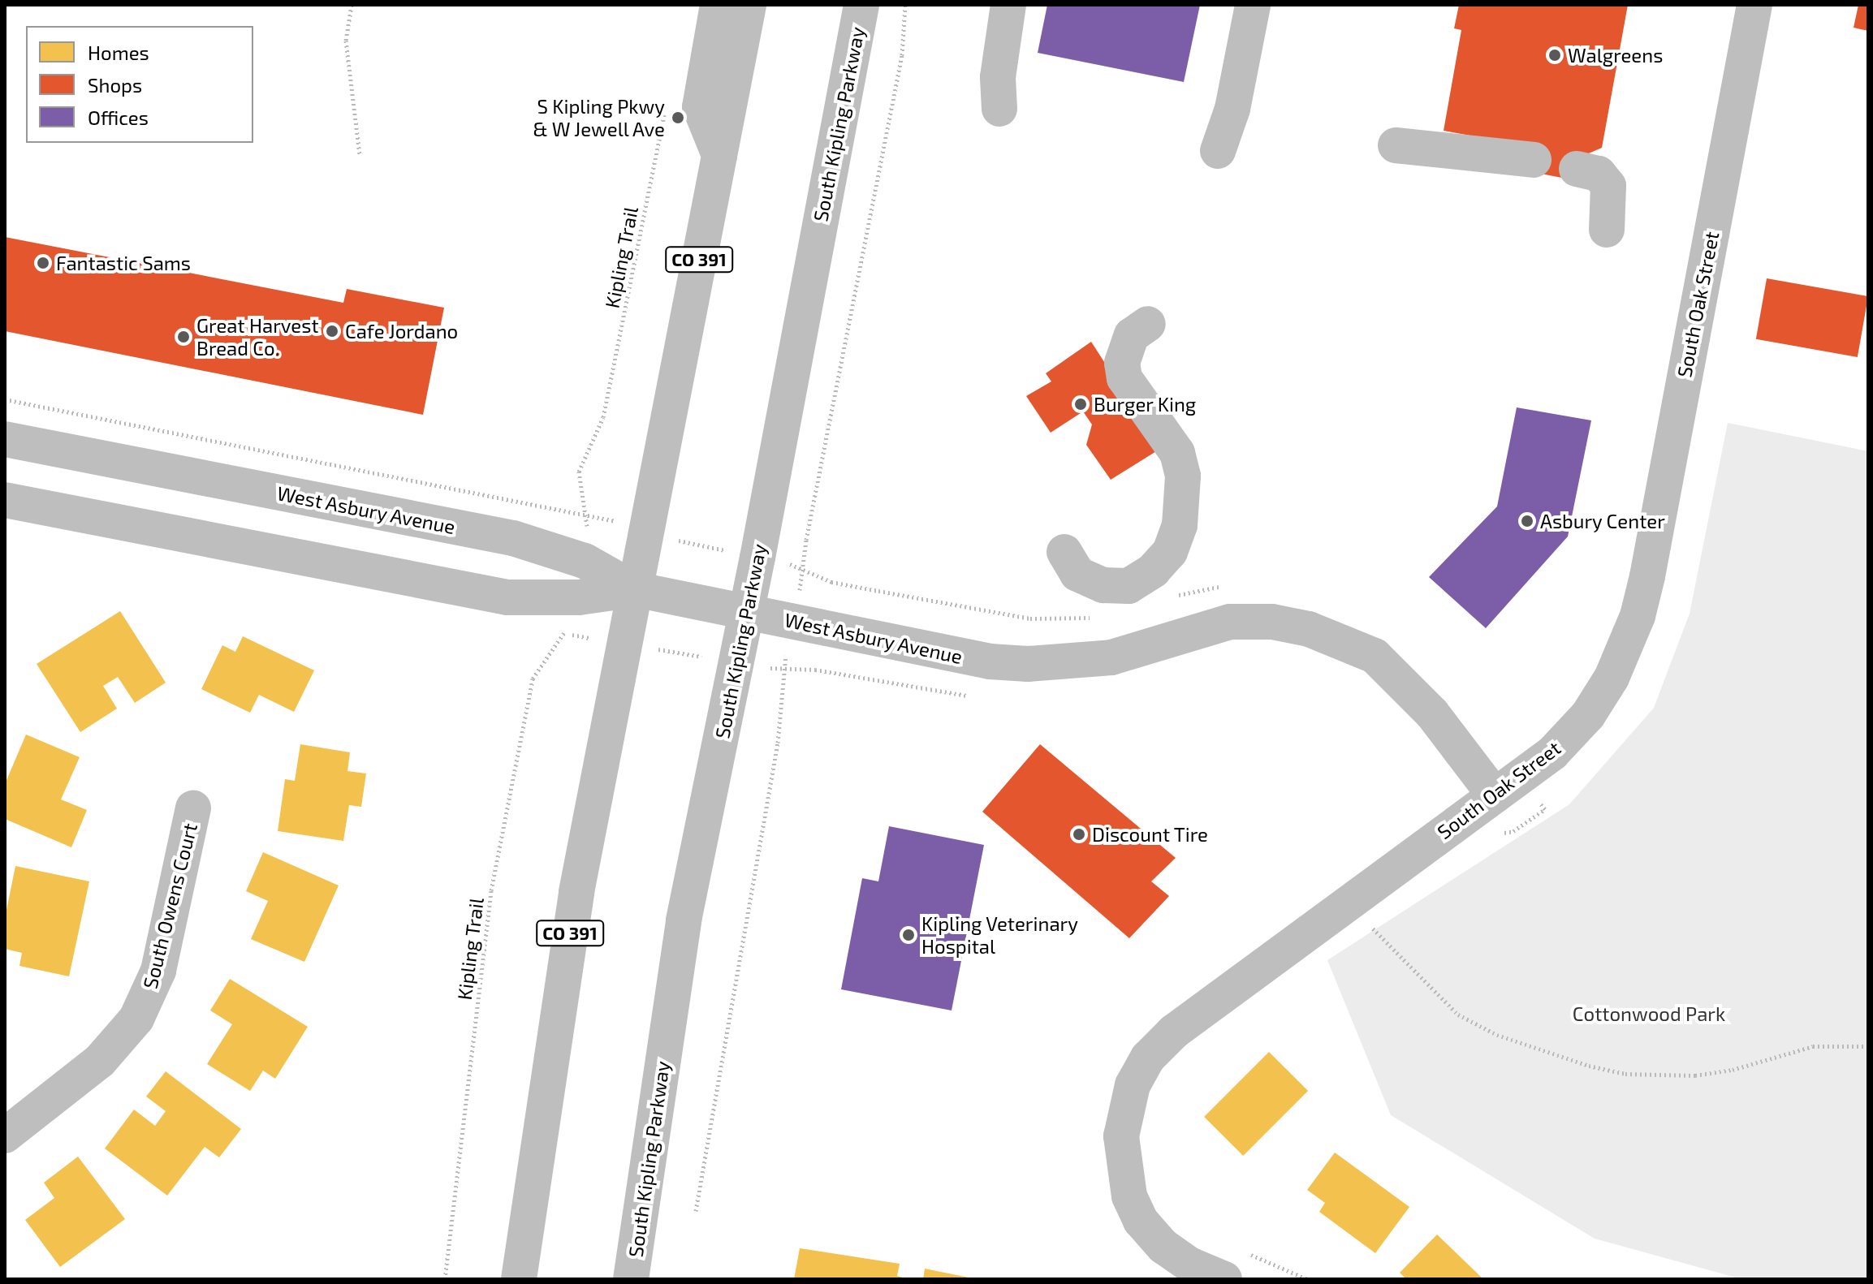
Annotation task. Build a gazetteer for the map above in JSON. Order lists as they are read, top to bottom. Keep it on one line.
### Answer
{"streets":{"street":["South Kipling Parkway","CO 391","South Oak Street","West Asbury Avenue","South Owens Court"],"path":["Kipling Trail"]},"crossings":[["South Kipling Parkway","West Asbury Avenue"],["Kipling Trail","CO 391"],["CO 391","West Asbury Avenue"],["South Oak Street","West Asbury Avenue"]],"parks":["Cottonwood Park"],"places":["Walgreens","S Kipling Pkwy & W Jewell Ave","Fantastic Sams","Cafe Jordano","Great Harvest Bread Co.","Burger King","Asbury Center","Discount Tire","Kipling Veterinary Hospital"],"legend":["Homes","Shops","Offices"]}
